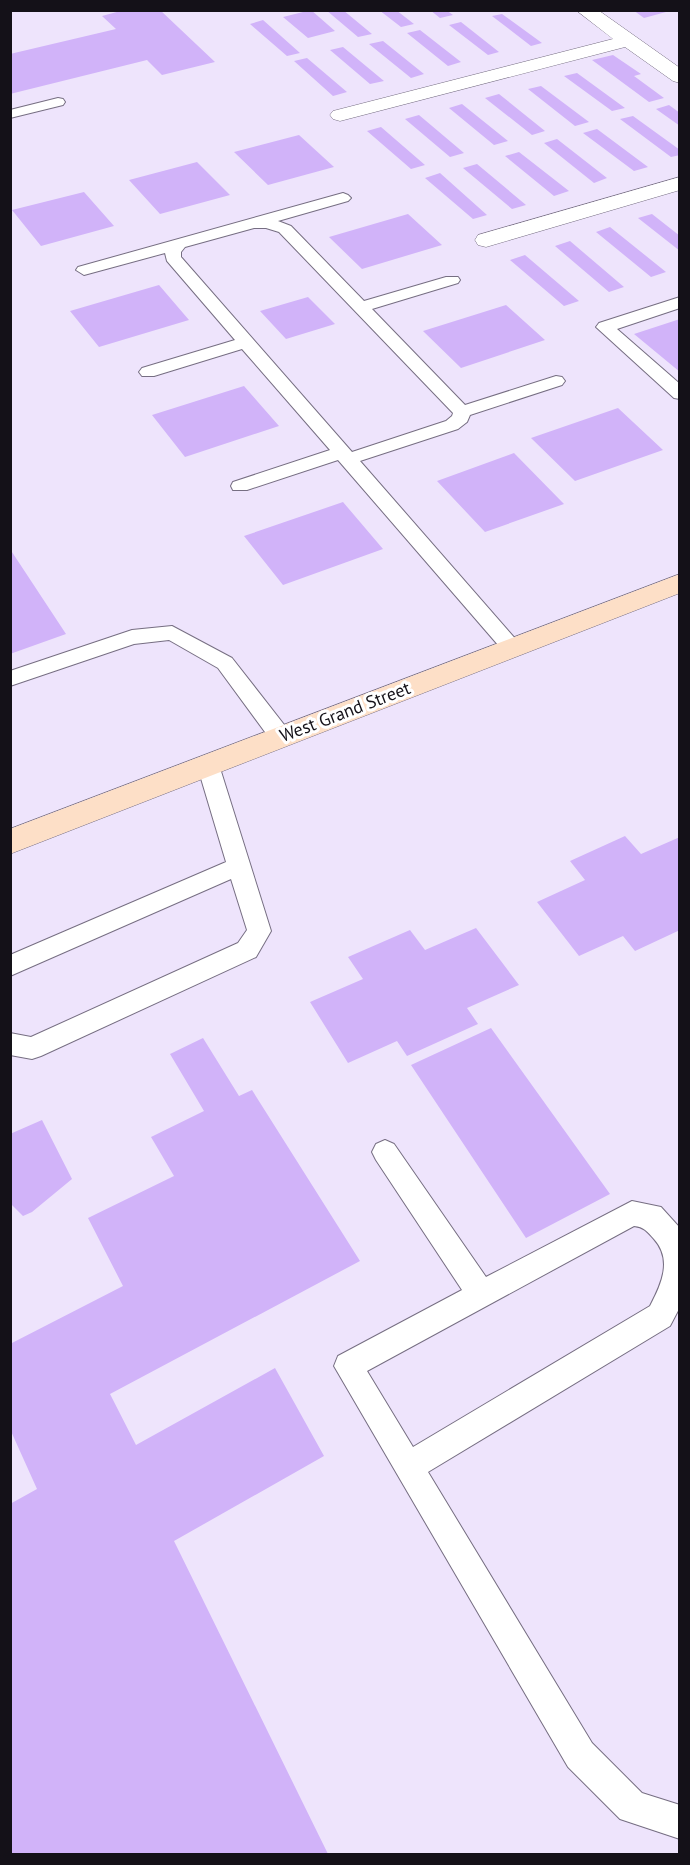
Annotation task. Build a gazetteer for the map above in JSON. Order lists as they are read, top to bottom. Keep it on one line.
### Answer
{"streets":{"main road":["West Grand Street"]}}
